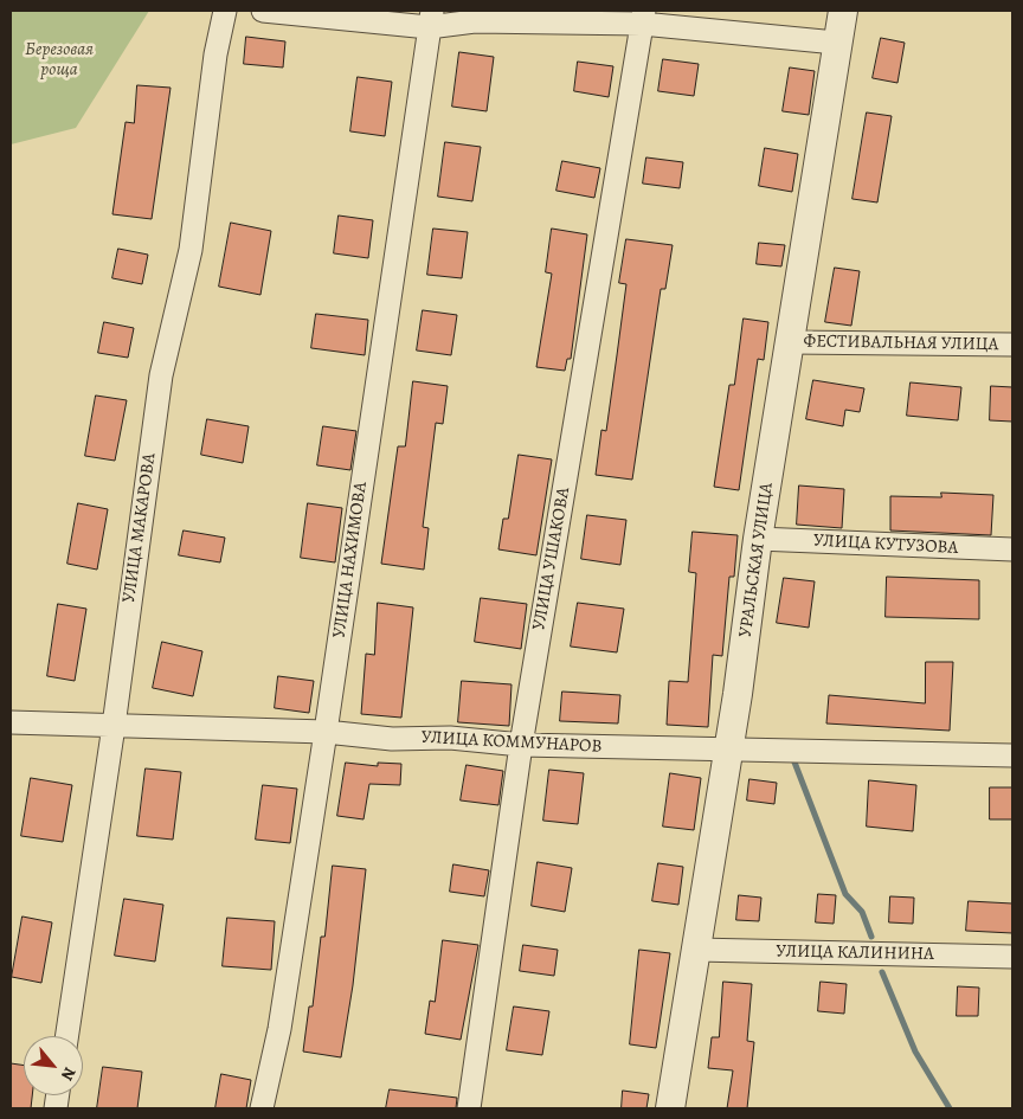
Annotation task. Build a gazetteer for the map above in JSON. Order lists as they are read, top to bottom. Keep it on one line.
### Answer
{"streets":{"street":["ФЕСТИВАЛЬНАЯ УЛИЦА","УЛИЦА МАКАРОВА","УЛИЦА КУТУЗОВА","УЛИЦА УШАКОВА","УЛИЦА НАХИМОВА","УРАЛЬСКАЯ УЛИЦА","УЛИЦА КОММУНАРОВ","УЛИЦА КАЛИНИНА"]},"crossings":[["ФЕСТИВАЛЬНАЯ УЛИЦА","УРАЛЬСКАЯ УЛИЦА"],["УЛИЦА МАКАРОВА","УЛИЦА КОММУНАРОВ"],["УЛИЦА КУТУЗОВА","УРАЛЬСКАЯ УЛИЦА"],["УЛИЦА УШАКОВА","УЛИЦА КОММУНАРОВ"],["УЛИЦА НАХИМОВА","УЛИЦА КОММУНАРОВ"],["УРАЛЬСКАЯ УЛИЦА","УЛИЦА КОММУНАРОВ"],["УРАЛЬСКАЯ УЛИЦА","УЛИЦА КАЛИНИНА"]],"parks":["Березовая роща"],"north":"bottom right"}
